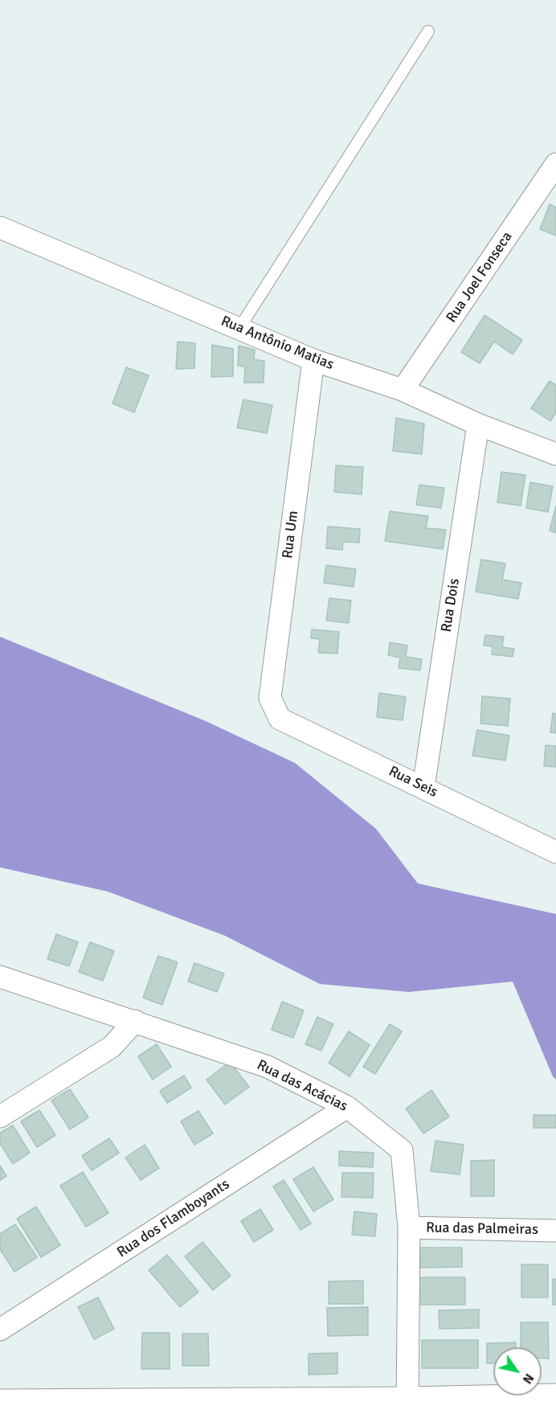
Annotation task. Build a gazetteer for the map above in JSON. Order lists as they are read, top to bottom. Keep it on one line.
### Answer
{"streets":{"street":["Rua Joel Fonseca","Rua Antônio Matias","Rua Um","Rua Dois","Rua Seis","Rua das Acácias","Rua dos Flamboyants","Rua das Palmeiras"]},"crossings":[["Rua Joel Fonseca","Rua Antônio Matias"],["Rua Antônio Matias","Rua Um"],["Rua Antônio Matias","Rua Dois"],["Rua Um","Rua Seis"],["Rua Dois","Rua Seis"],["Rua das Acácias","Rua dos Flamboyants"],["Rua das Acácias","Rua das Palmeiras"]],"north":"bottom right"}
